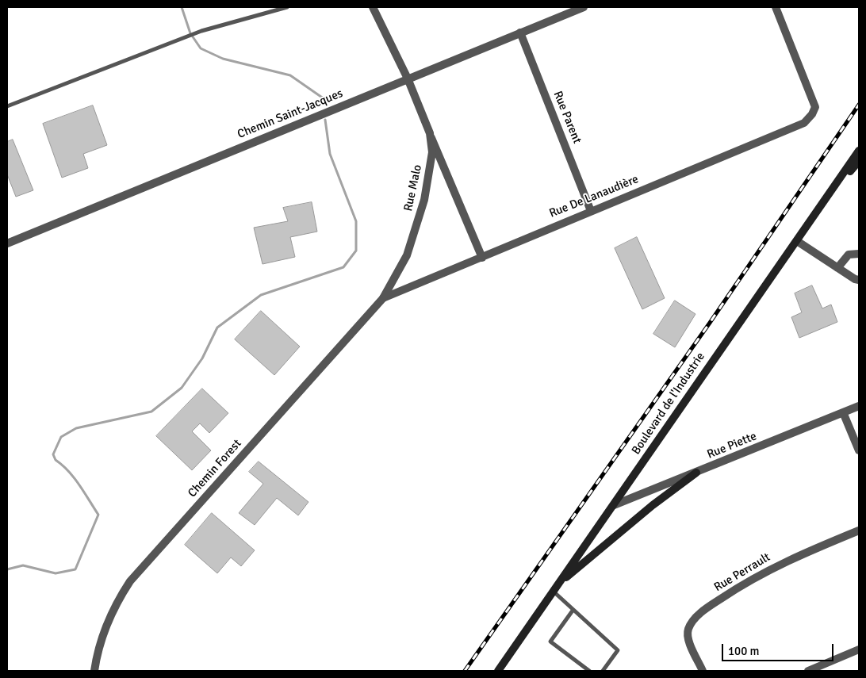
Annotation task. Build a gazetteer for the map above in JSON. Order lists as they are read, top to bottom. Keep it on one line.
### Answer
{"streets":{"main road":["Boulevard de l'Industrie"],"street":["Chemin Saint-Jacques","Rue Parent","Rue Malo","Rue De Lanaudière","Rue Piette","Chemin Forest","Rue Perrault"]},"crossings":[["Chemin Saint-Jacques","Rue Parent"],["Chemin Saint-Jacques","Rue Malo"],["Rue Parent","Rue De Lanaudière"],["Rue Malo","Rue De Lanaudière"],["Rue Malo","Chemin Forest"],["Rue De Lanaudière","Chemin Forest"],["Boulevard de l'Industrie","Rue Piette"]],"scale_bar":"100 m"}
